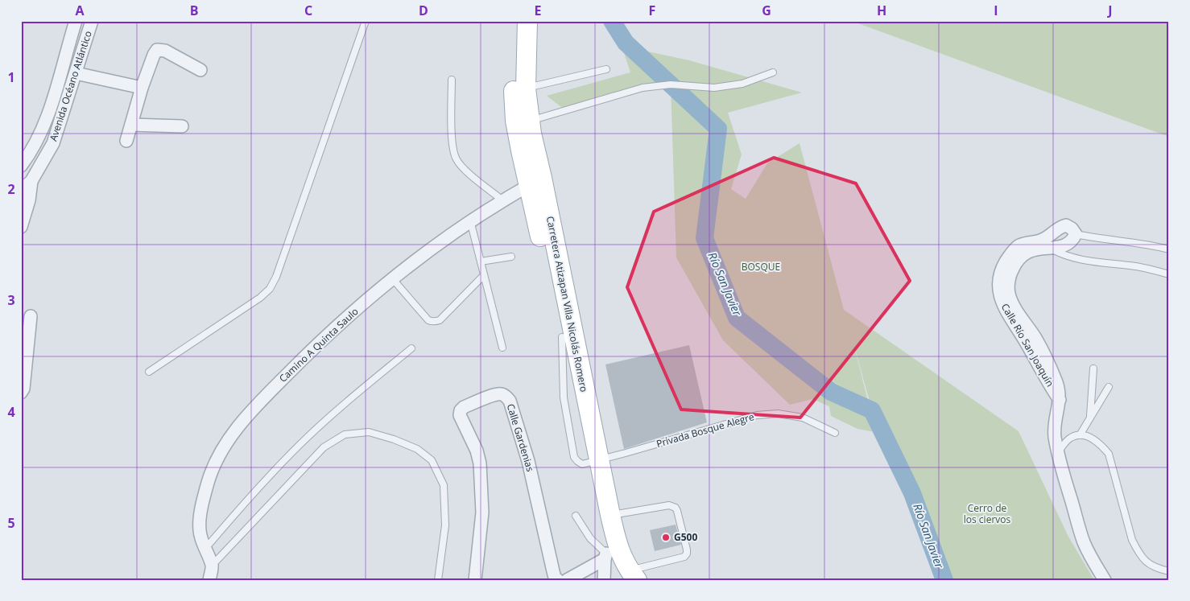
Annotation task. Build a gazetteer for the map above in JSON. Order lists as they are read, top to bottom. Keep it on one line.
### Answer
{"streets":{"main road":["Carretera Atizapan Villa Nicolás Romero"],"street":["Avenida Océano Atlántico","Camino A Quinta Saulo","Calle Río San Joaquín","Calle Gardenias"],"lane":["Privada Bosque Alegre"]},"crossings":[["Carretera Atizapan Villa Nicolás Romero","Camino A Quinta Saulo"],["Carretera Atizapan Villa Nicolás Romero","Privada Bosque Alegre"]],"water":["Río San Javier"],"parks":["BOSQUE","Cerro de los ciervos"],"places":["G500"],"grid":{"columns":["A","B","C","D","E","F","G","H","I","J"],"rows":["1","2","3","4","5"]}}
